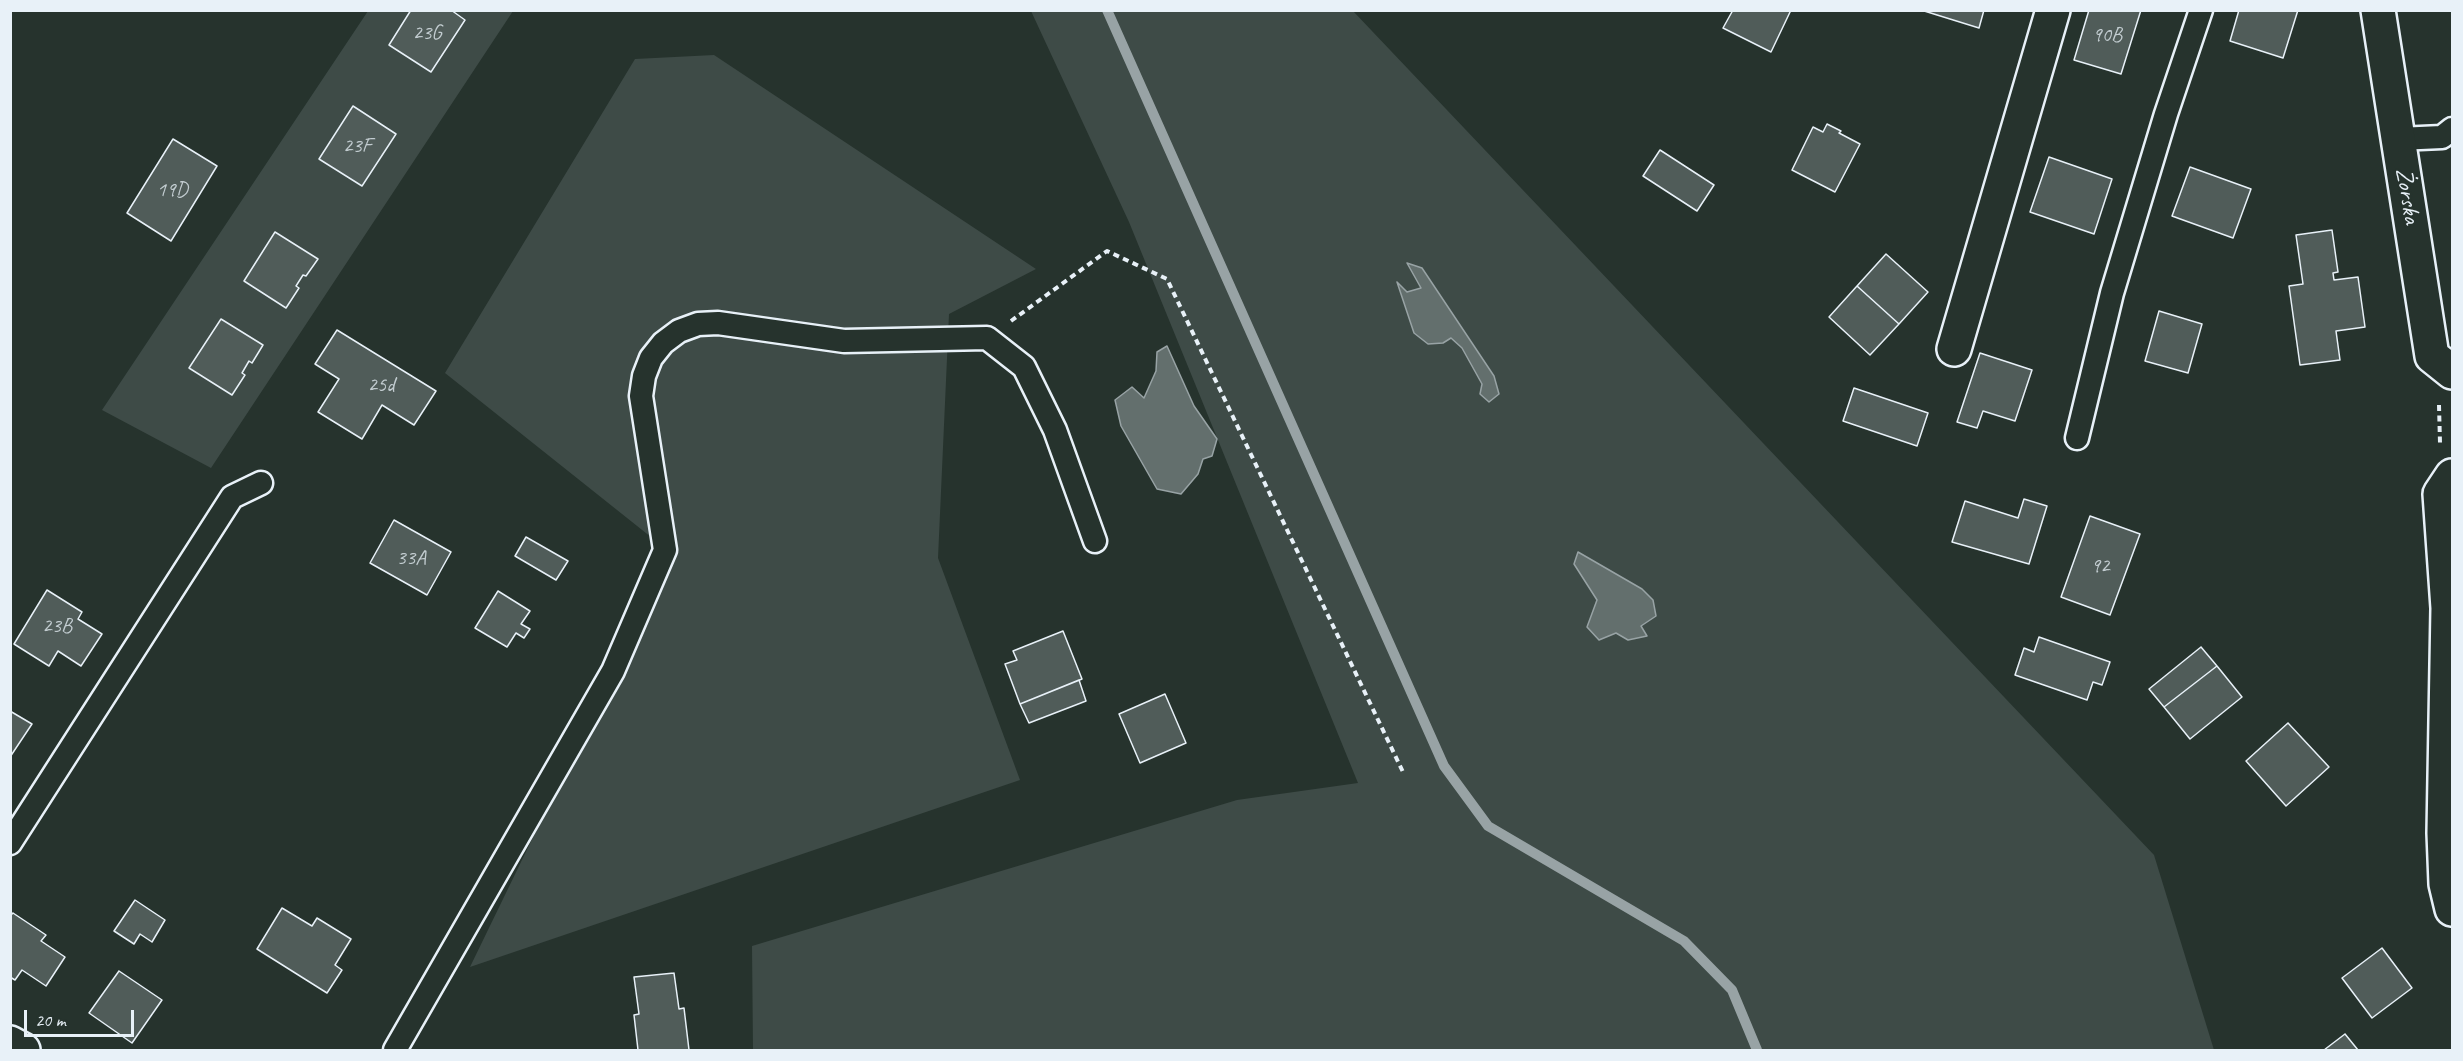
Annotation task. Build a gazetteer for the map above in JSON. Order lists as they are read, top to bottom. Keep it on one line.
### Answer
{"streets":{"street":["Żorska"]},"house_numbers":["23G","90B","23F","19D","25d","33A","92","23B"],"scale_bar":"20 m"}
